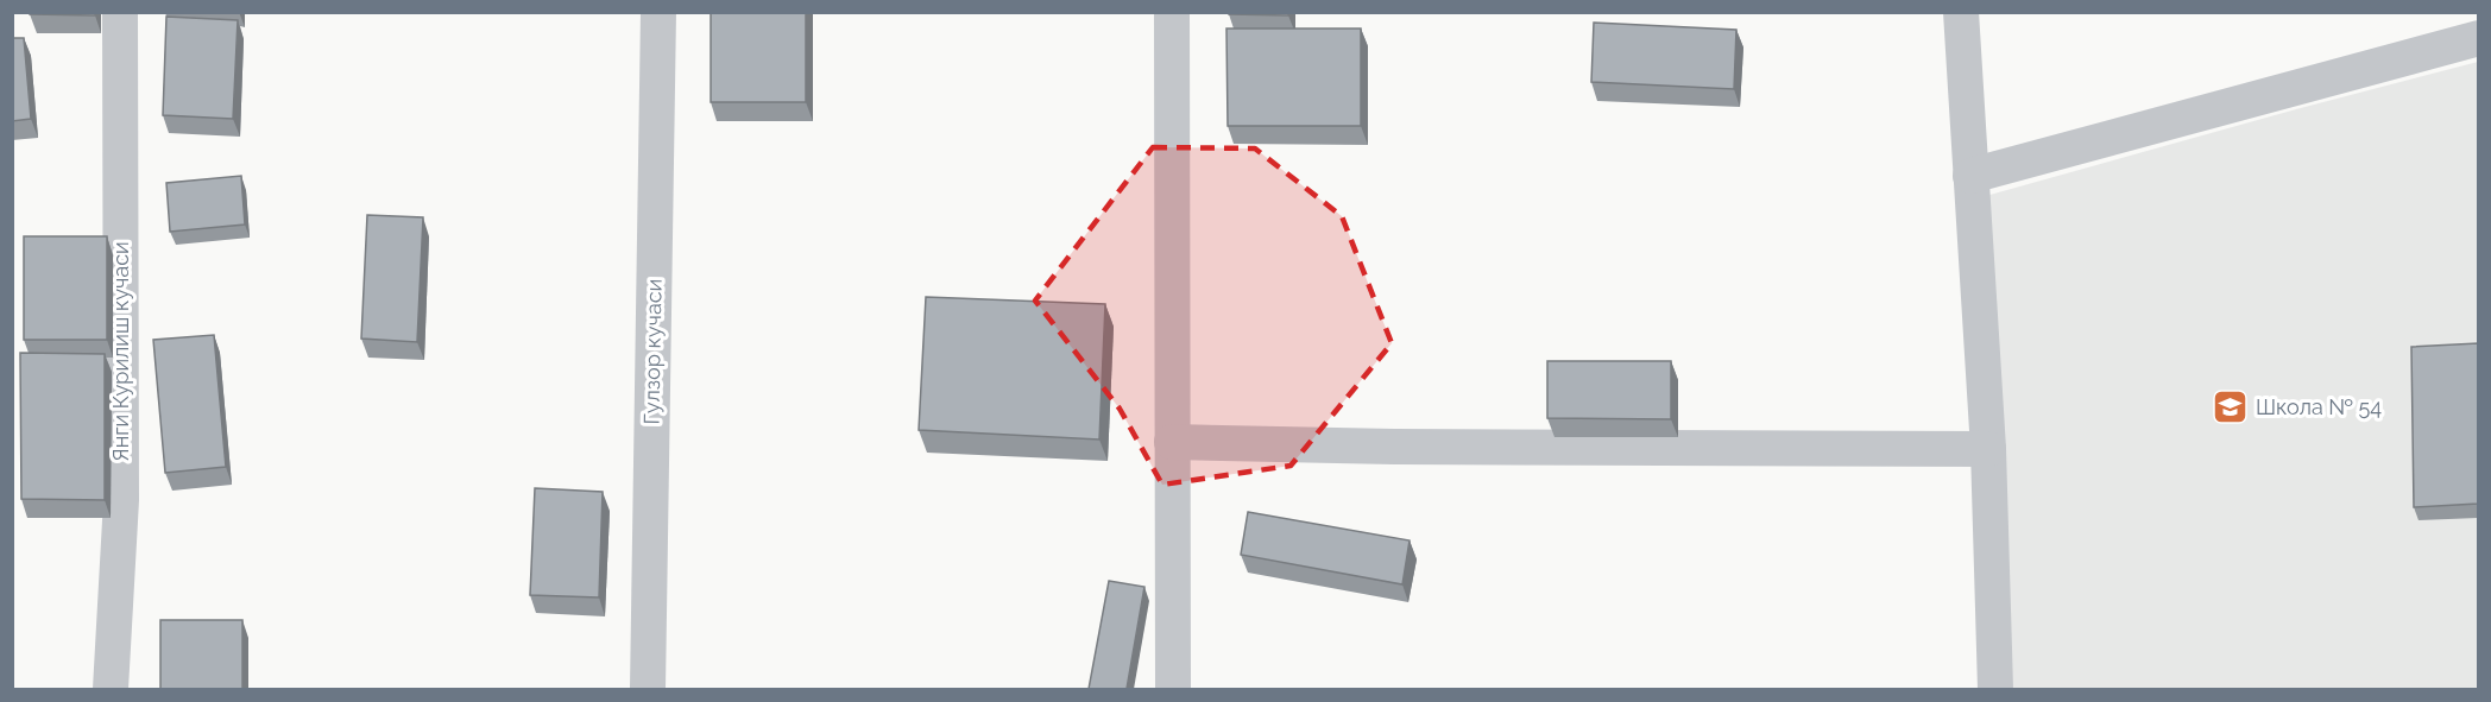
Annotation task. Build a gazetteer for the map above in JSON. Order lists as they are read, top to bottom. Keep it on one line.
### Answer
{"streets":{"street":["Янги Курилиш кучаси","Гулзор кучаси"]},"places":{"school or university":["Школа № 54"]}}
